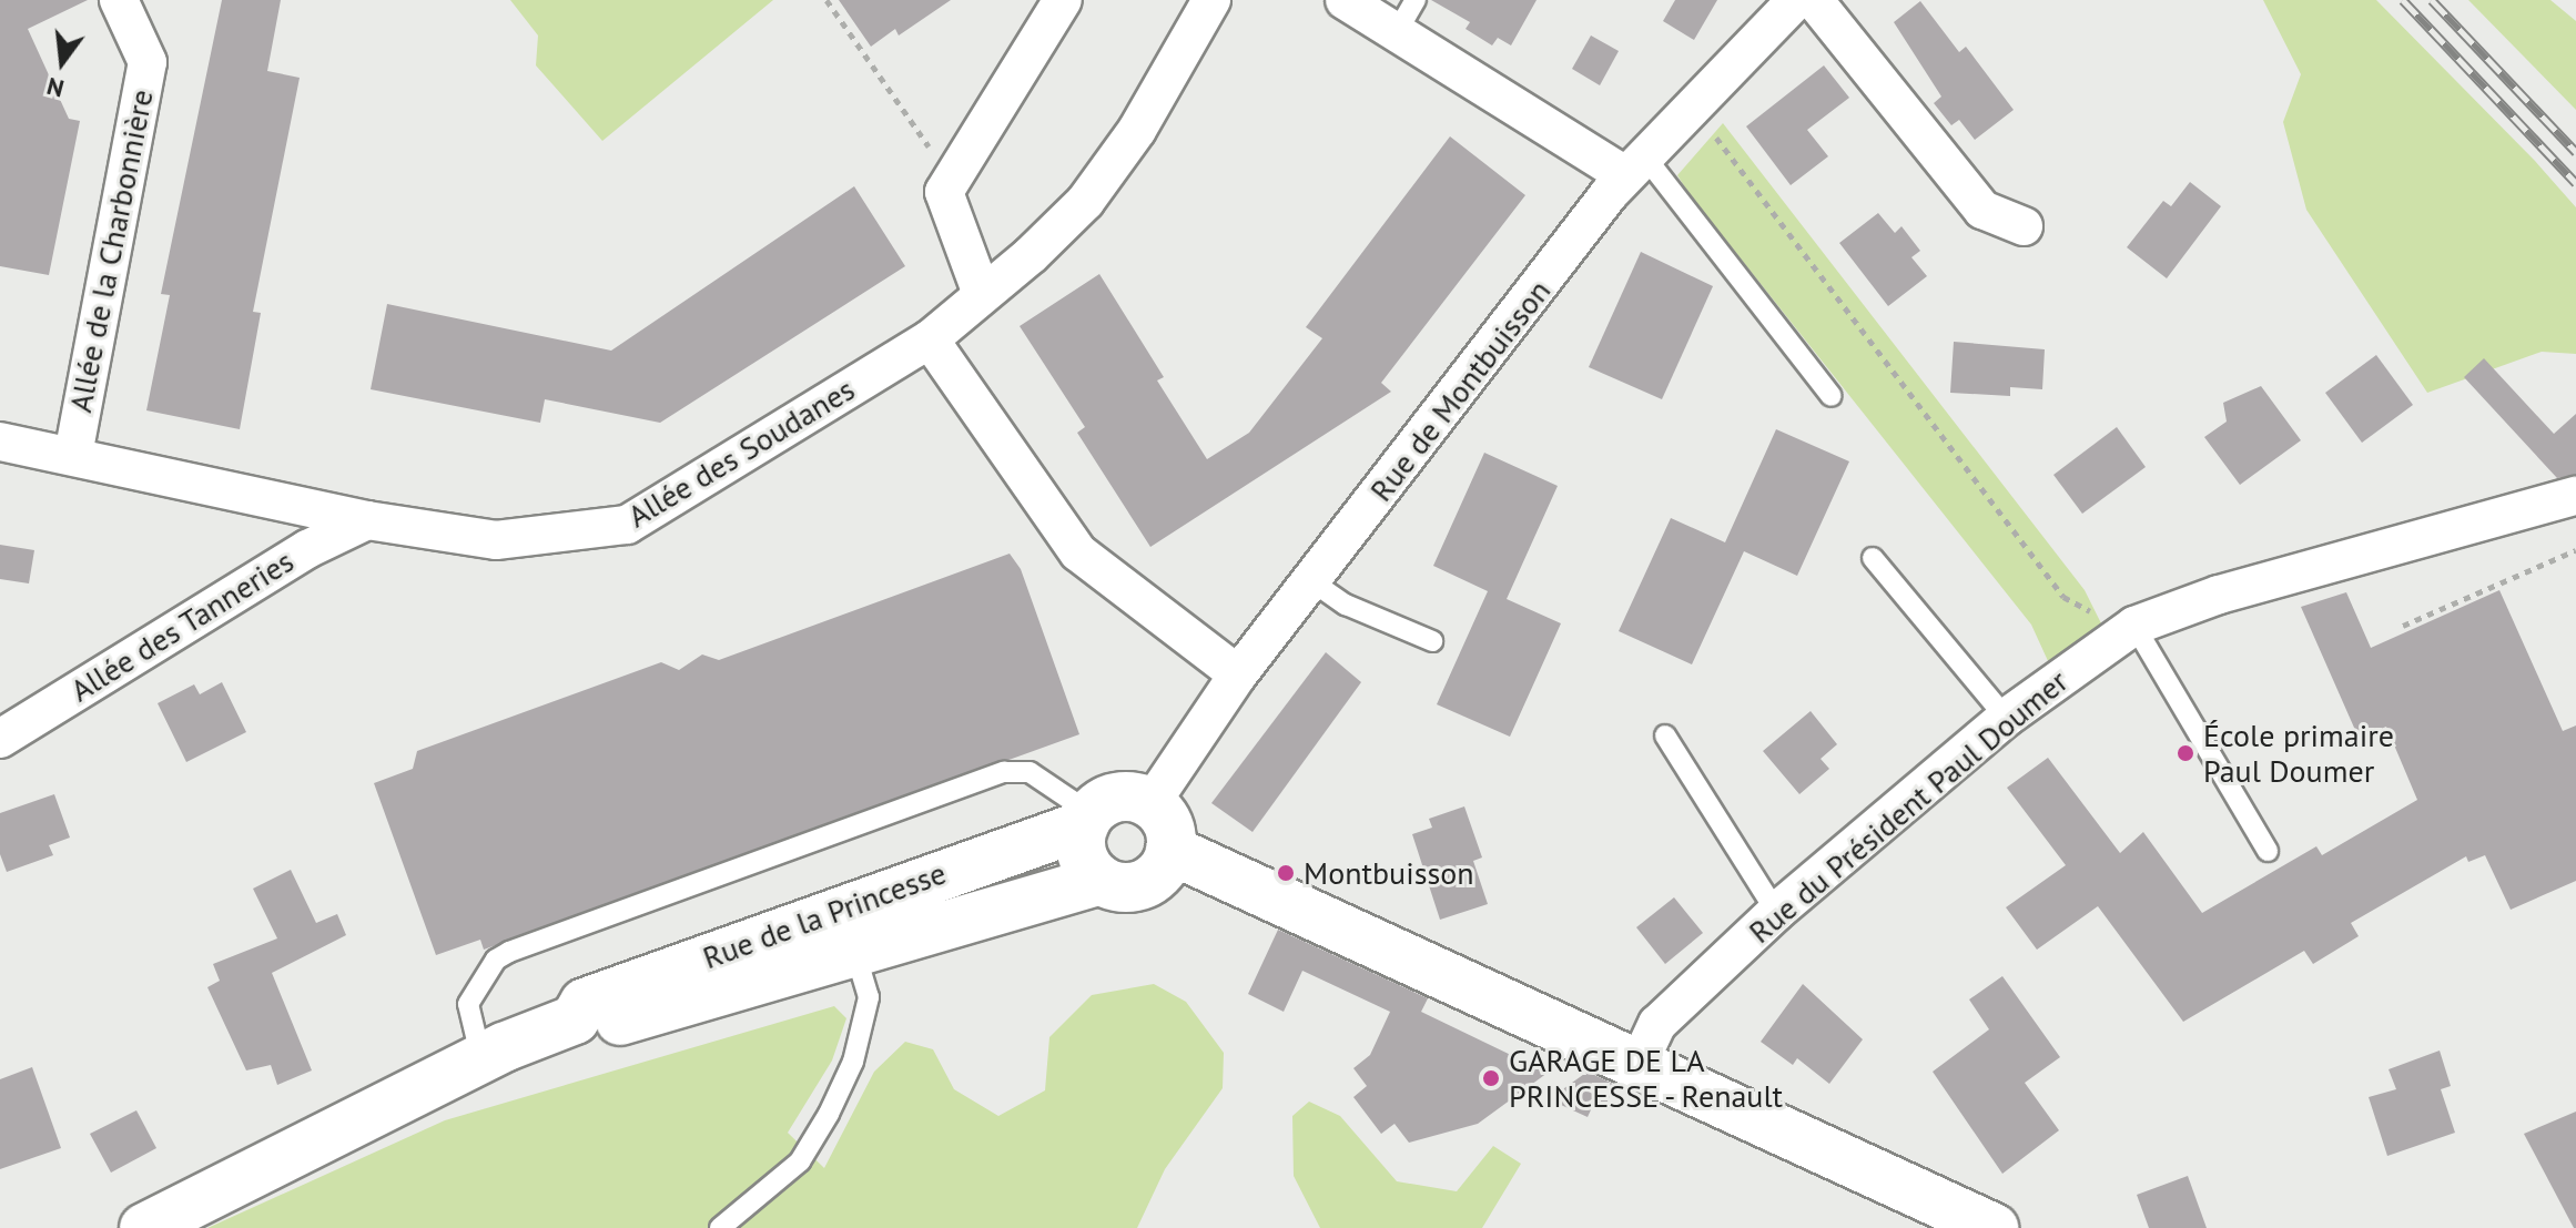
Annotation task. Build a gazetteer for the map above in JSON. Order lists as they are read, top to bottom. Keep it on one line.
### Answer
{"streets":{"street":["Allée de la Charbonnière","Rue de Montbuisson","Allée des Soudanes","Allée des Tanneries","Rue du Président Paul Doumer","Rue de la Princesse"]},"crossings":[["Allée de la Charbonnière","Allée des Soudanes"],["Rue de Montbuisson","Rue de la Princesse"],["Allée des Soudanes","Allée des Tanneries"]],"places":["École primaire Paul Doumer","Montbuisson","GARAGE DE LA PRINCESSE - Renault"],"north":"bottom"}
